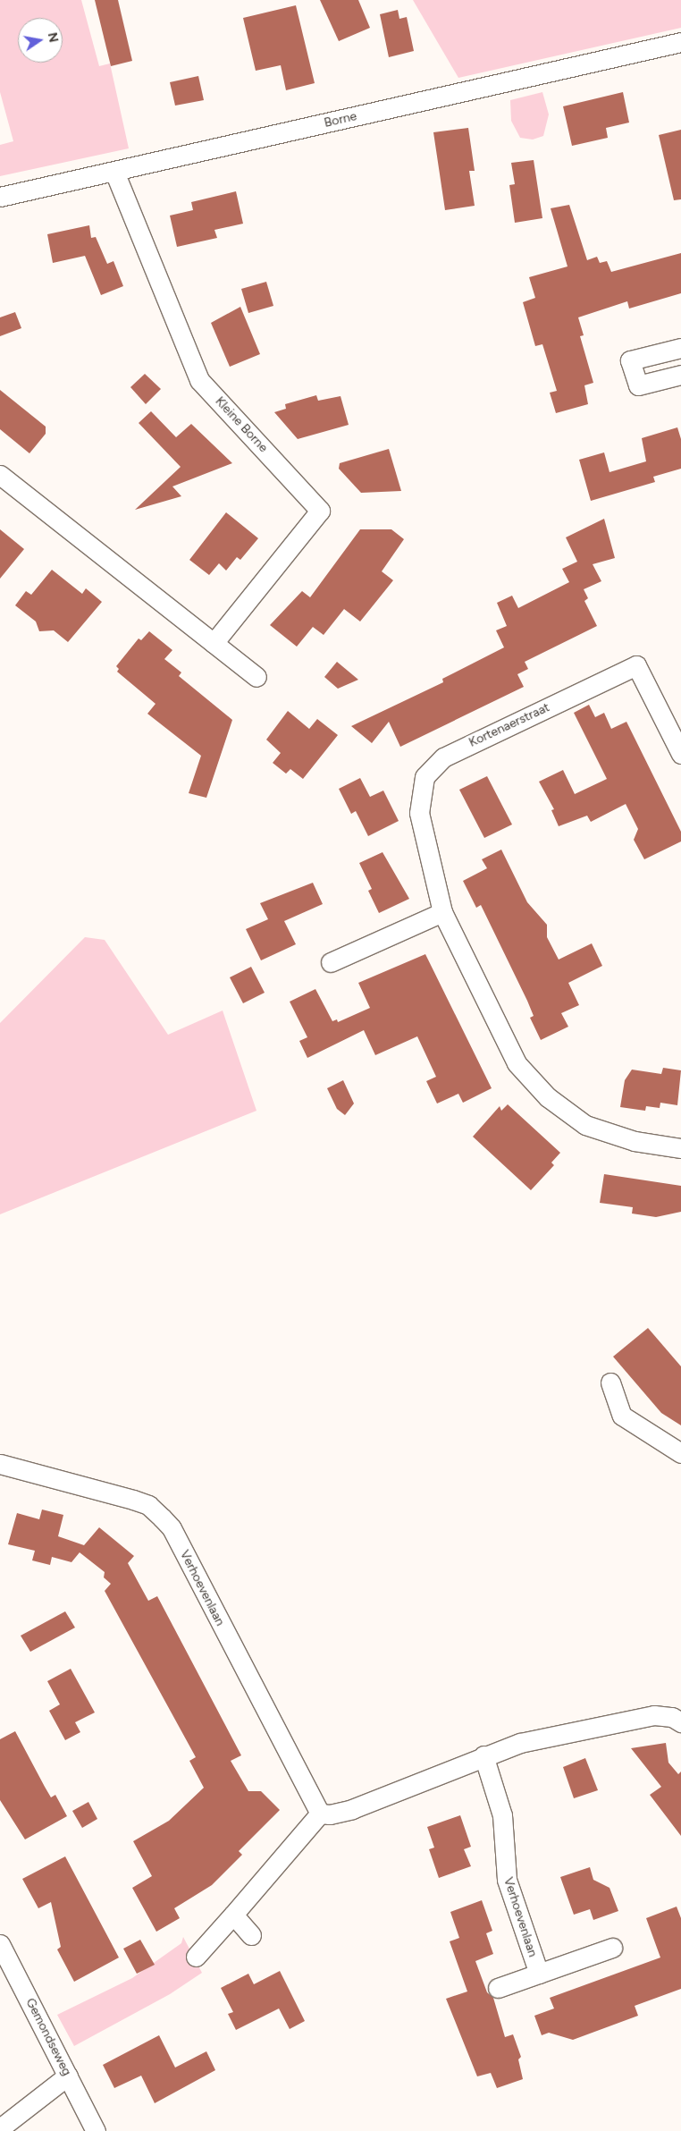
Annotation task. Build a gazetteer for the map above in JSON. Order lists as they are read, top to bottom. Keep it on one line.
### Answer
{"streets":{"street":["Borne","Kleine Borne","Kortenaerstraat","Verhoevenlaan","Gemondseweg"]},"crossings":[["Borne","Kleine Borne"]],"north":"right"}
